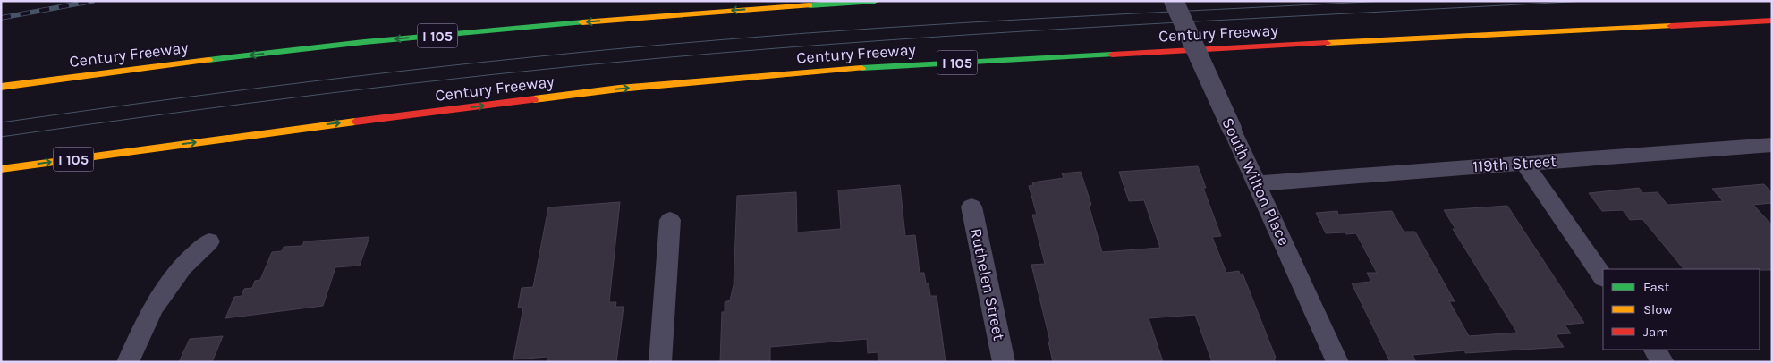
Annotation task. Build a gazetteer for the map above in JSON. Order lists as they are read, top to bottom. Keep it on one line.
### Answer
{"streets":{"highway":["Century Freeway","I 105"],"street":["119th Street","South Wilton Place","Ruthelen Street"]},"crossings":[["119th Street","South Wilton Place"]],"legend":["Fast","Slow","Jam"]}
